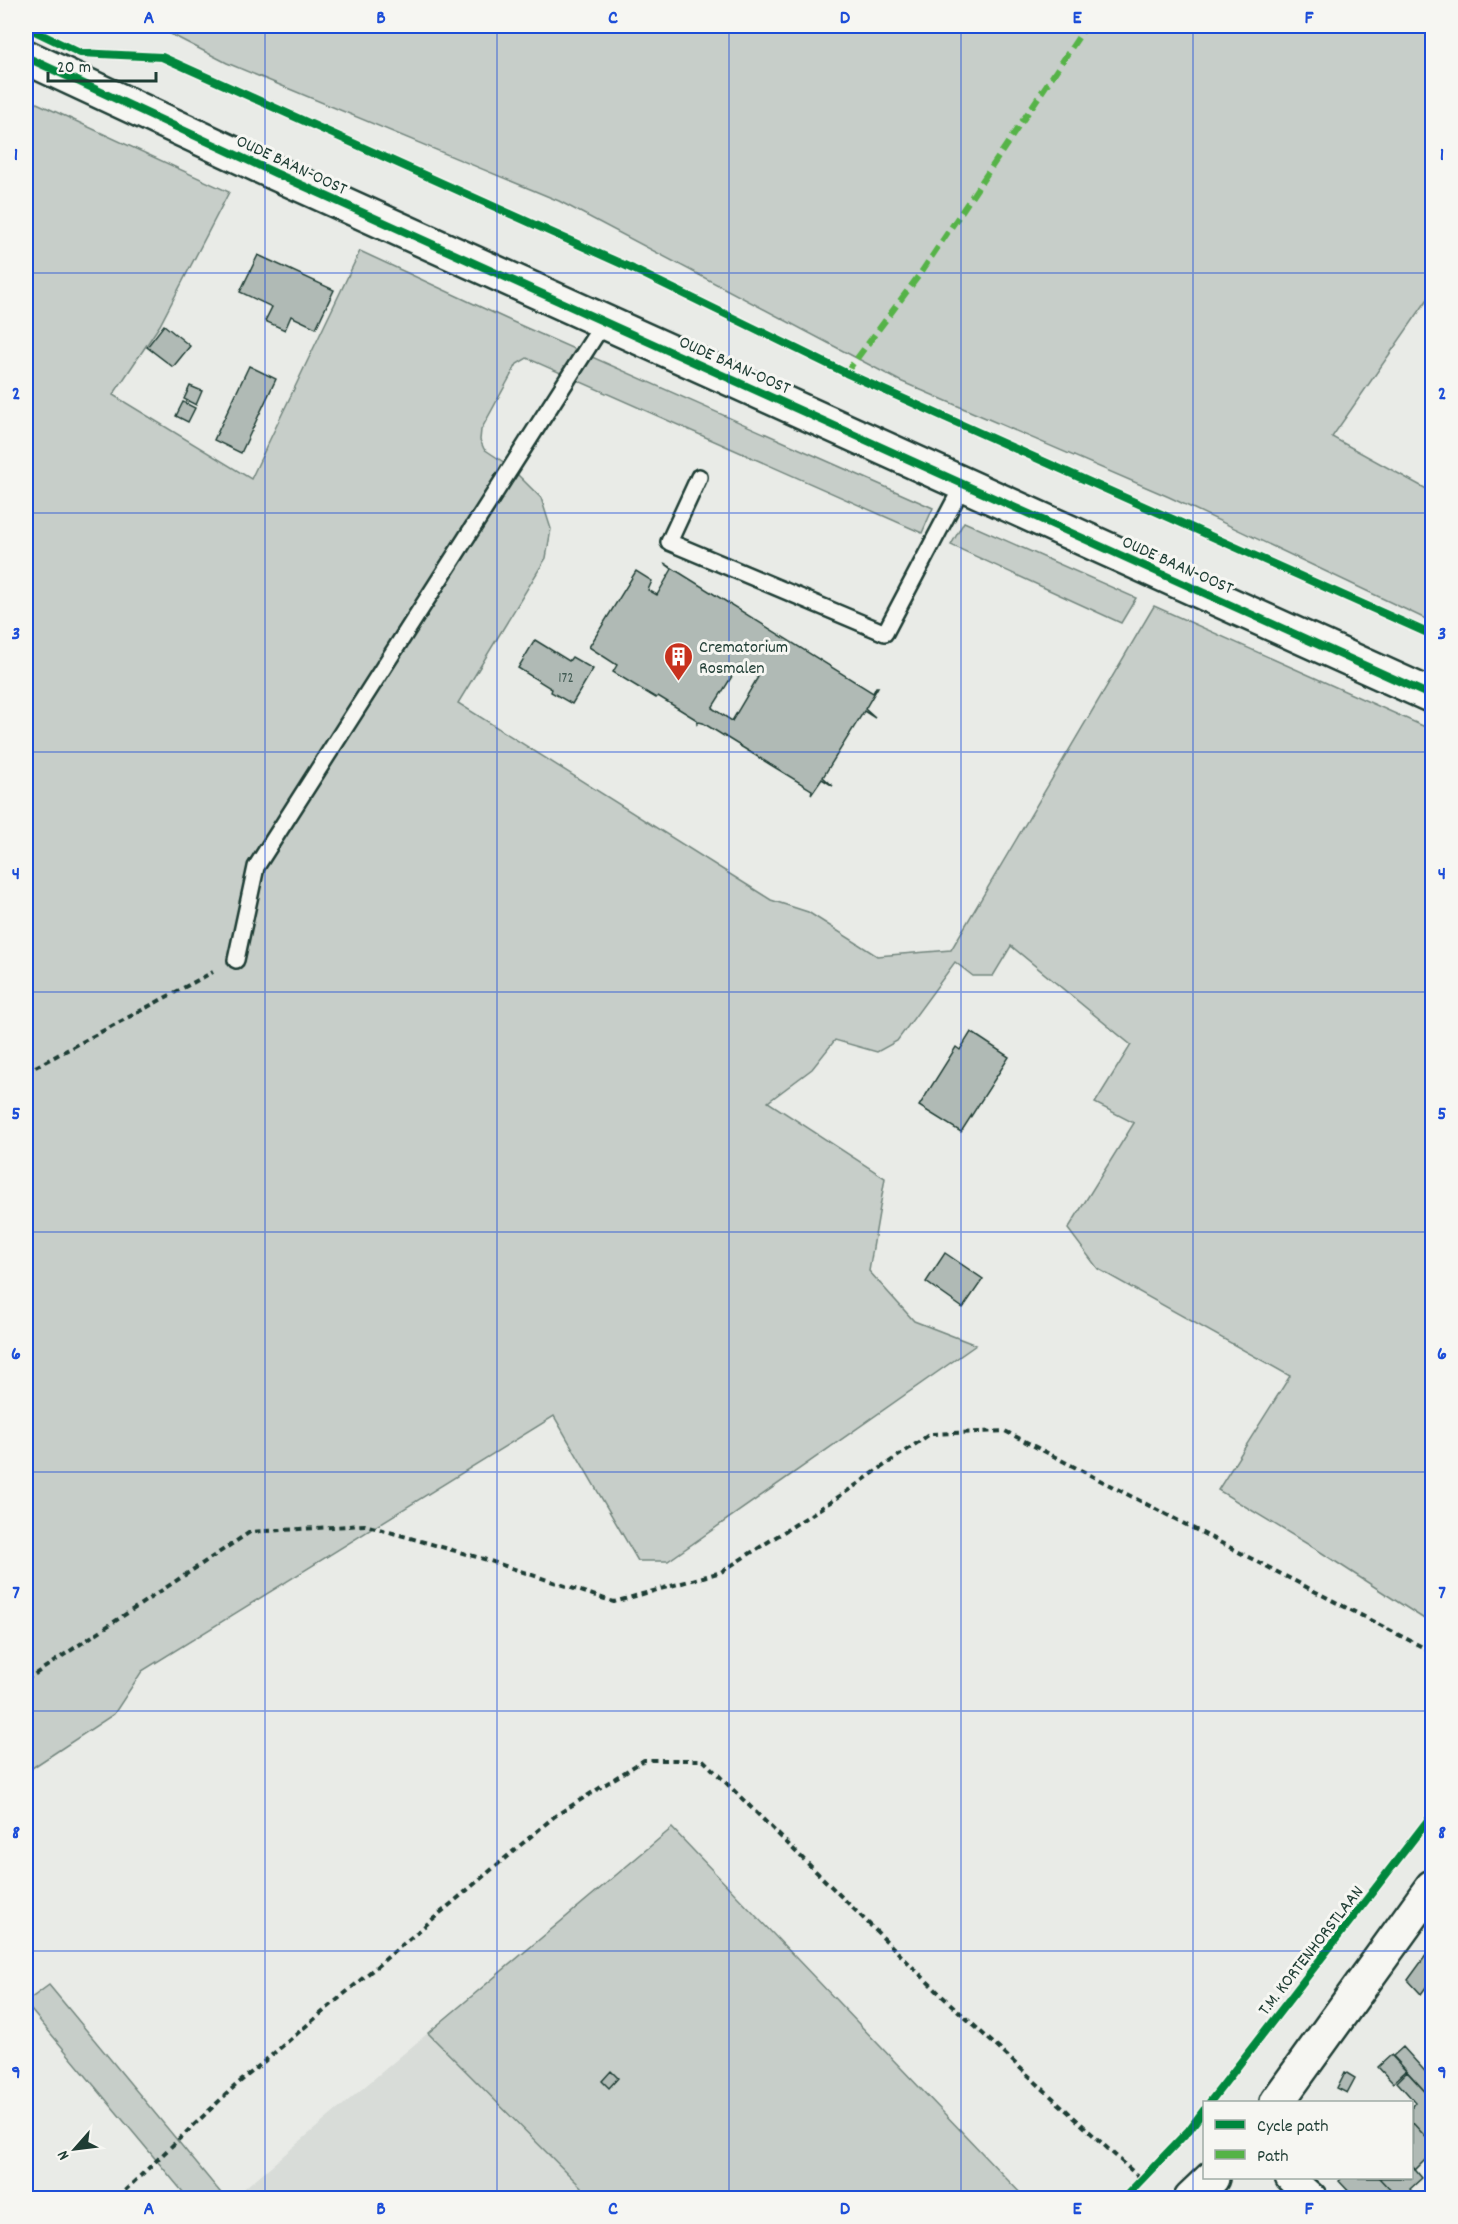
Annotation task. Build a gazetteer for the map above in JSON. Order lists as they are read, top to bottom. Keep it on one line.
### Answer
{"streets":{"street":["OUDE BAAN-OOST"],"cycle path":["T.M. KORTENHORSTLAAN"]},"places":{"building":["Crematorium Rosmalen"]},"house_numbers":["172"],"legend":["Cycle path","Path"],"scale_bar":"20 m","north":"bottom left","grid":{"columns":["A","B","C","D","E","F"],"rows":["1","2","3","4","5","6","7","8","9"]}}
